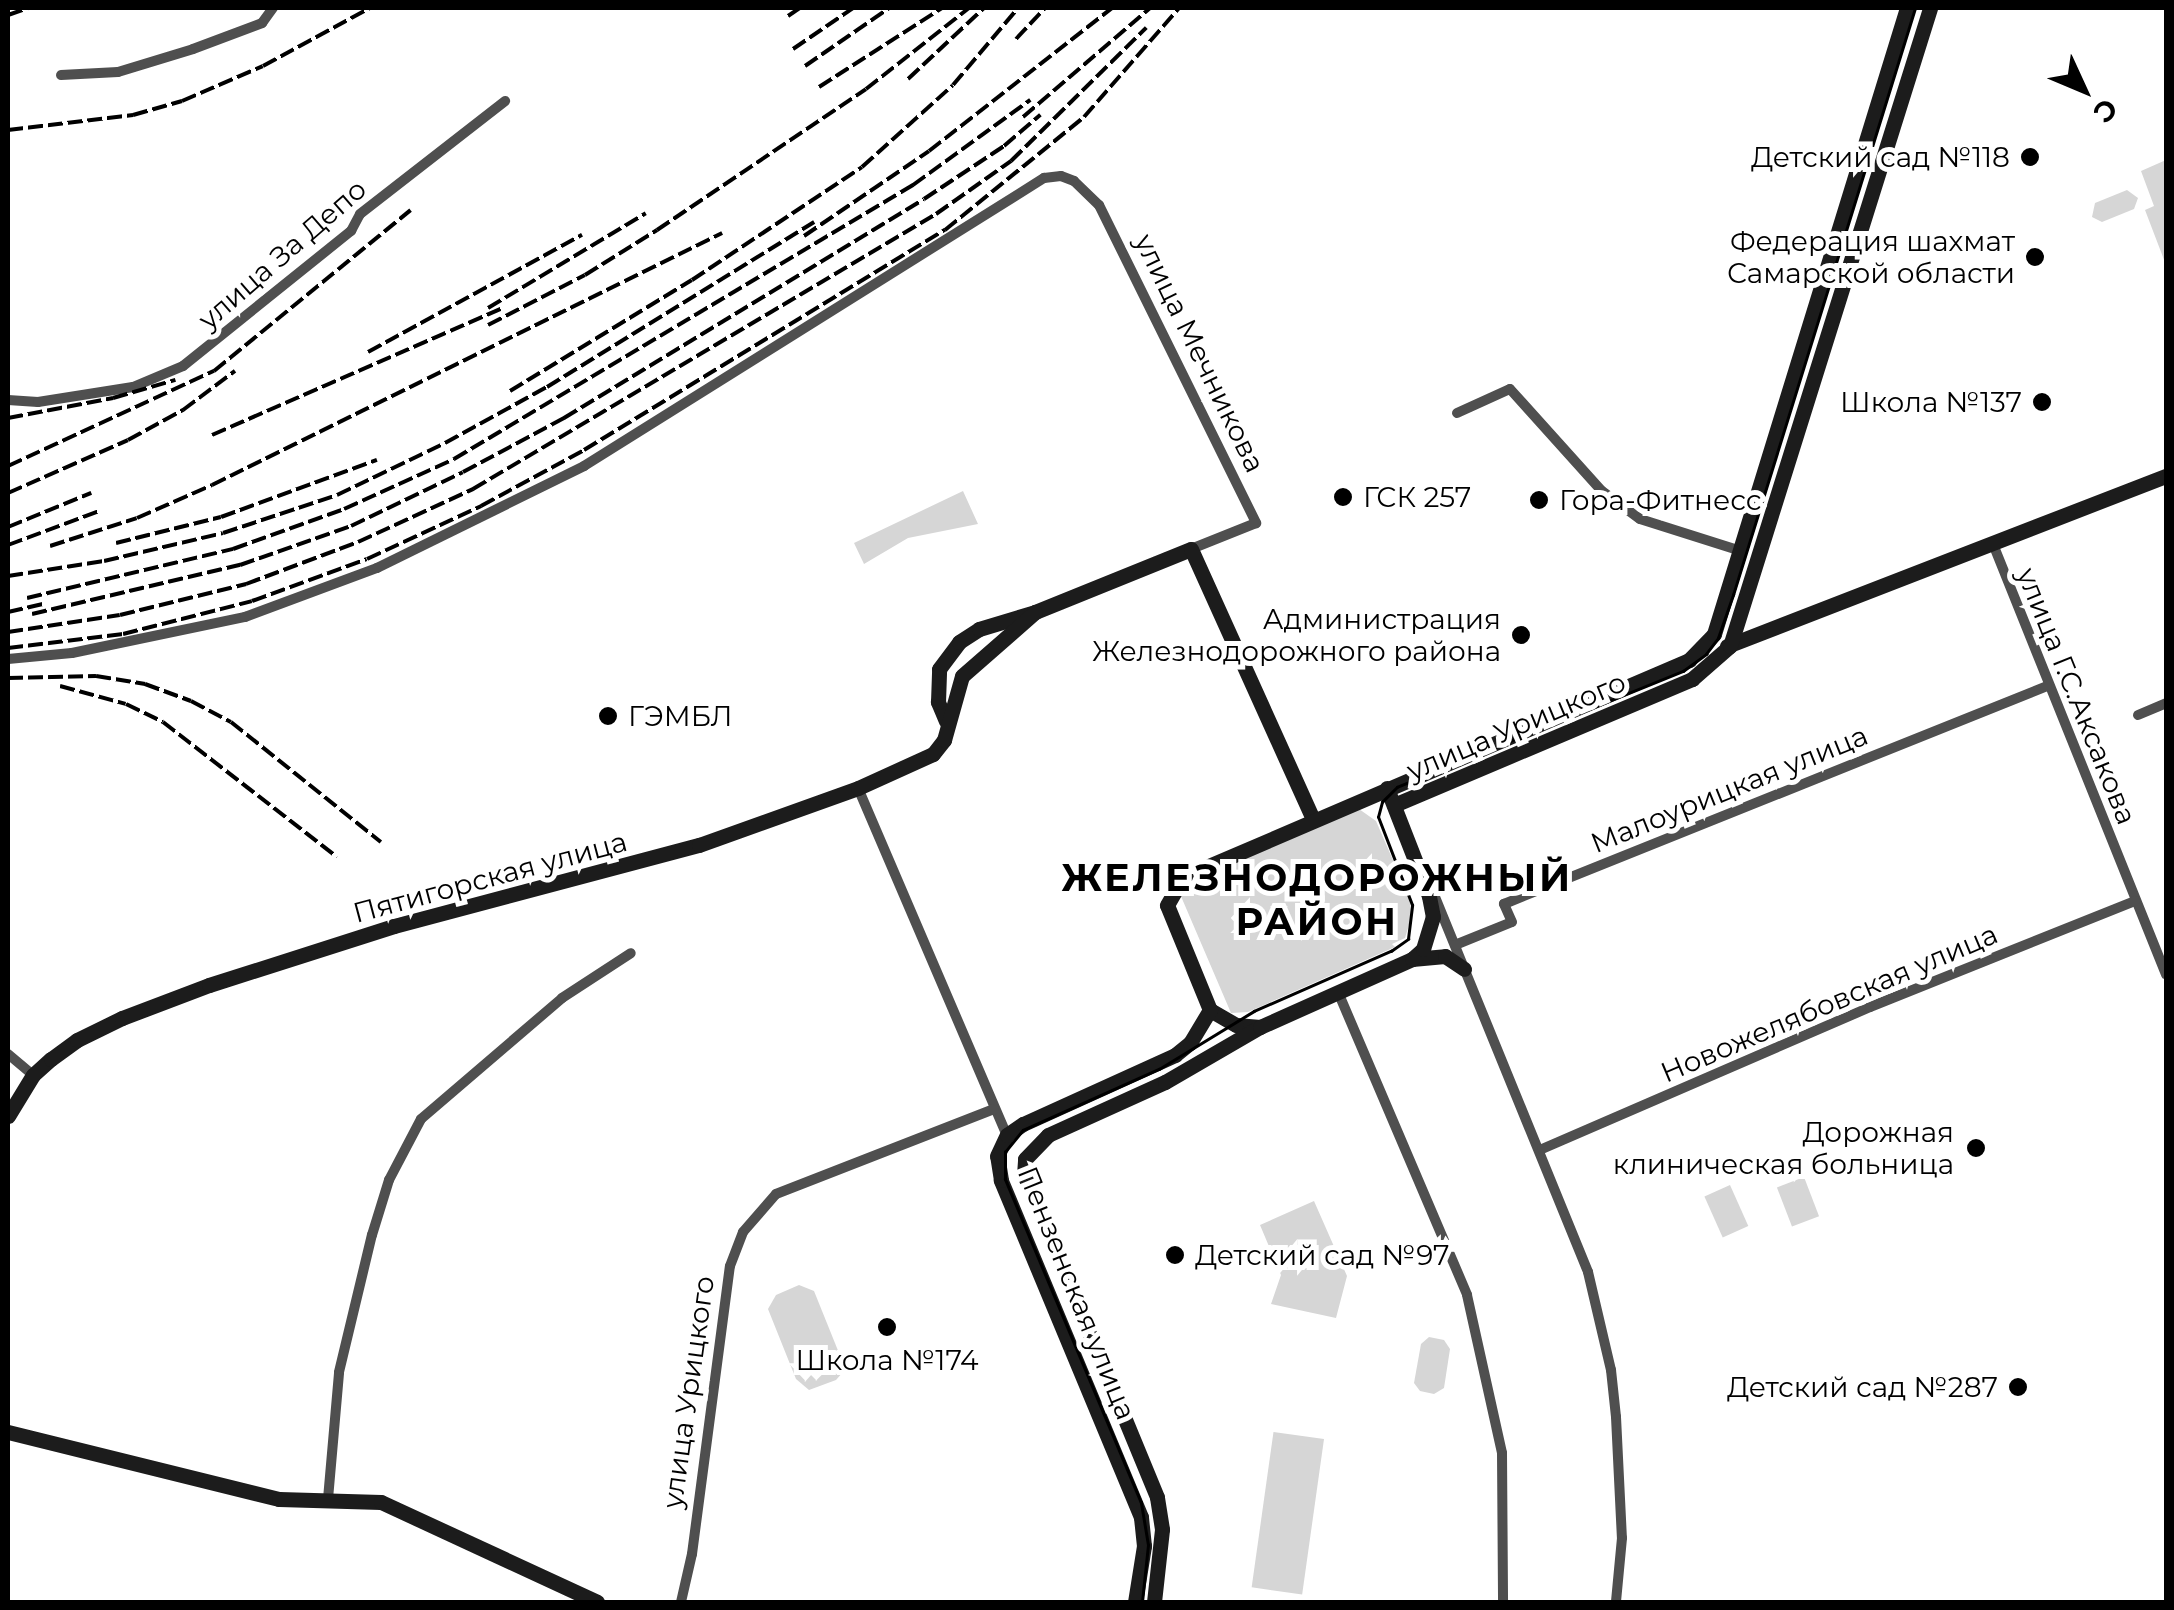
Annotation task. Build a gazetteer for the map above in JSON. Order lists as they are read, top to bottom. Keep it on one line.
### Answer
{"streets":{"main road":["улица Урицкого","Пятигорская улица","Пензенская улица"],"street":["улица За Депо","улица Мечникова","улица Г.С.Аксакова","Малоурицкая улица","Новожелябовская улица"]},"crossings":[["улица Г.С.Аксакова","Малоурицкая улица"],["улица Г.С.Аксакова","Новожелябовская улица"],["улица Урицкого","Пензенская улица"],["Пятигорская улица","Пензенская улица"]],"districts":["ЖЕЛЕЗНОДОРОЖНЫЙ РАЙОН"],"places":["Детский сад №118","Федерация шахмат Самарской области","Школа №137","ГСК 257","Гора-Фитнесс","Администрация Железнодорожного района","ГЭМБЛ","Дорожная клиническая больница","Детский сад №97","Школа №174","Детский сад №287"],"north":"bottom right"}
